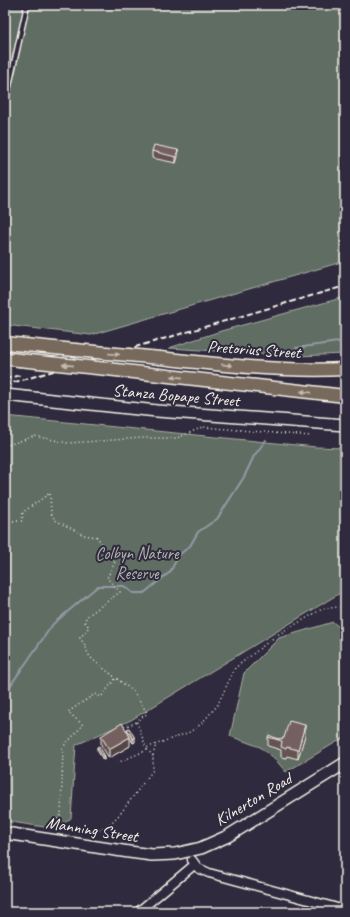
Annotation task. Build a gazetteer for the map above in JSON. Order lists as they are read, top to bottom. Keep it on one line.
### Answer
{"streets":{"main road":["Pretorius Street"],"street":["Stanza Bopape Street","Kilnerton Road","Manning Street"]},"crossings":[["Kilnerton Road","Manning Street"]],"parks":["Colbyn Nature Reserve"]}
